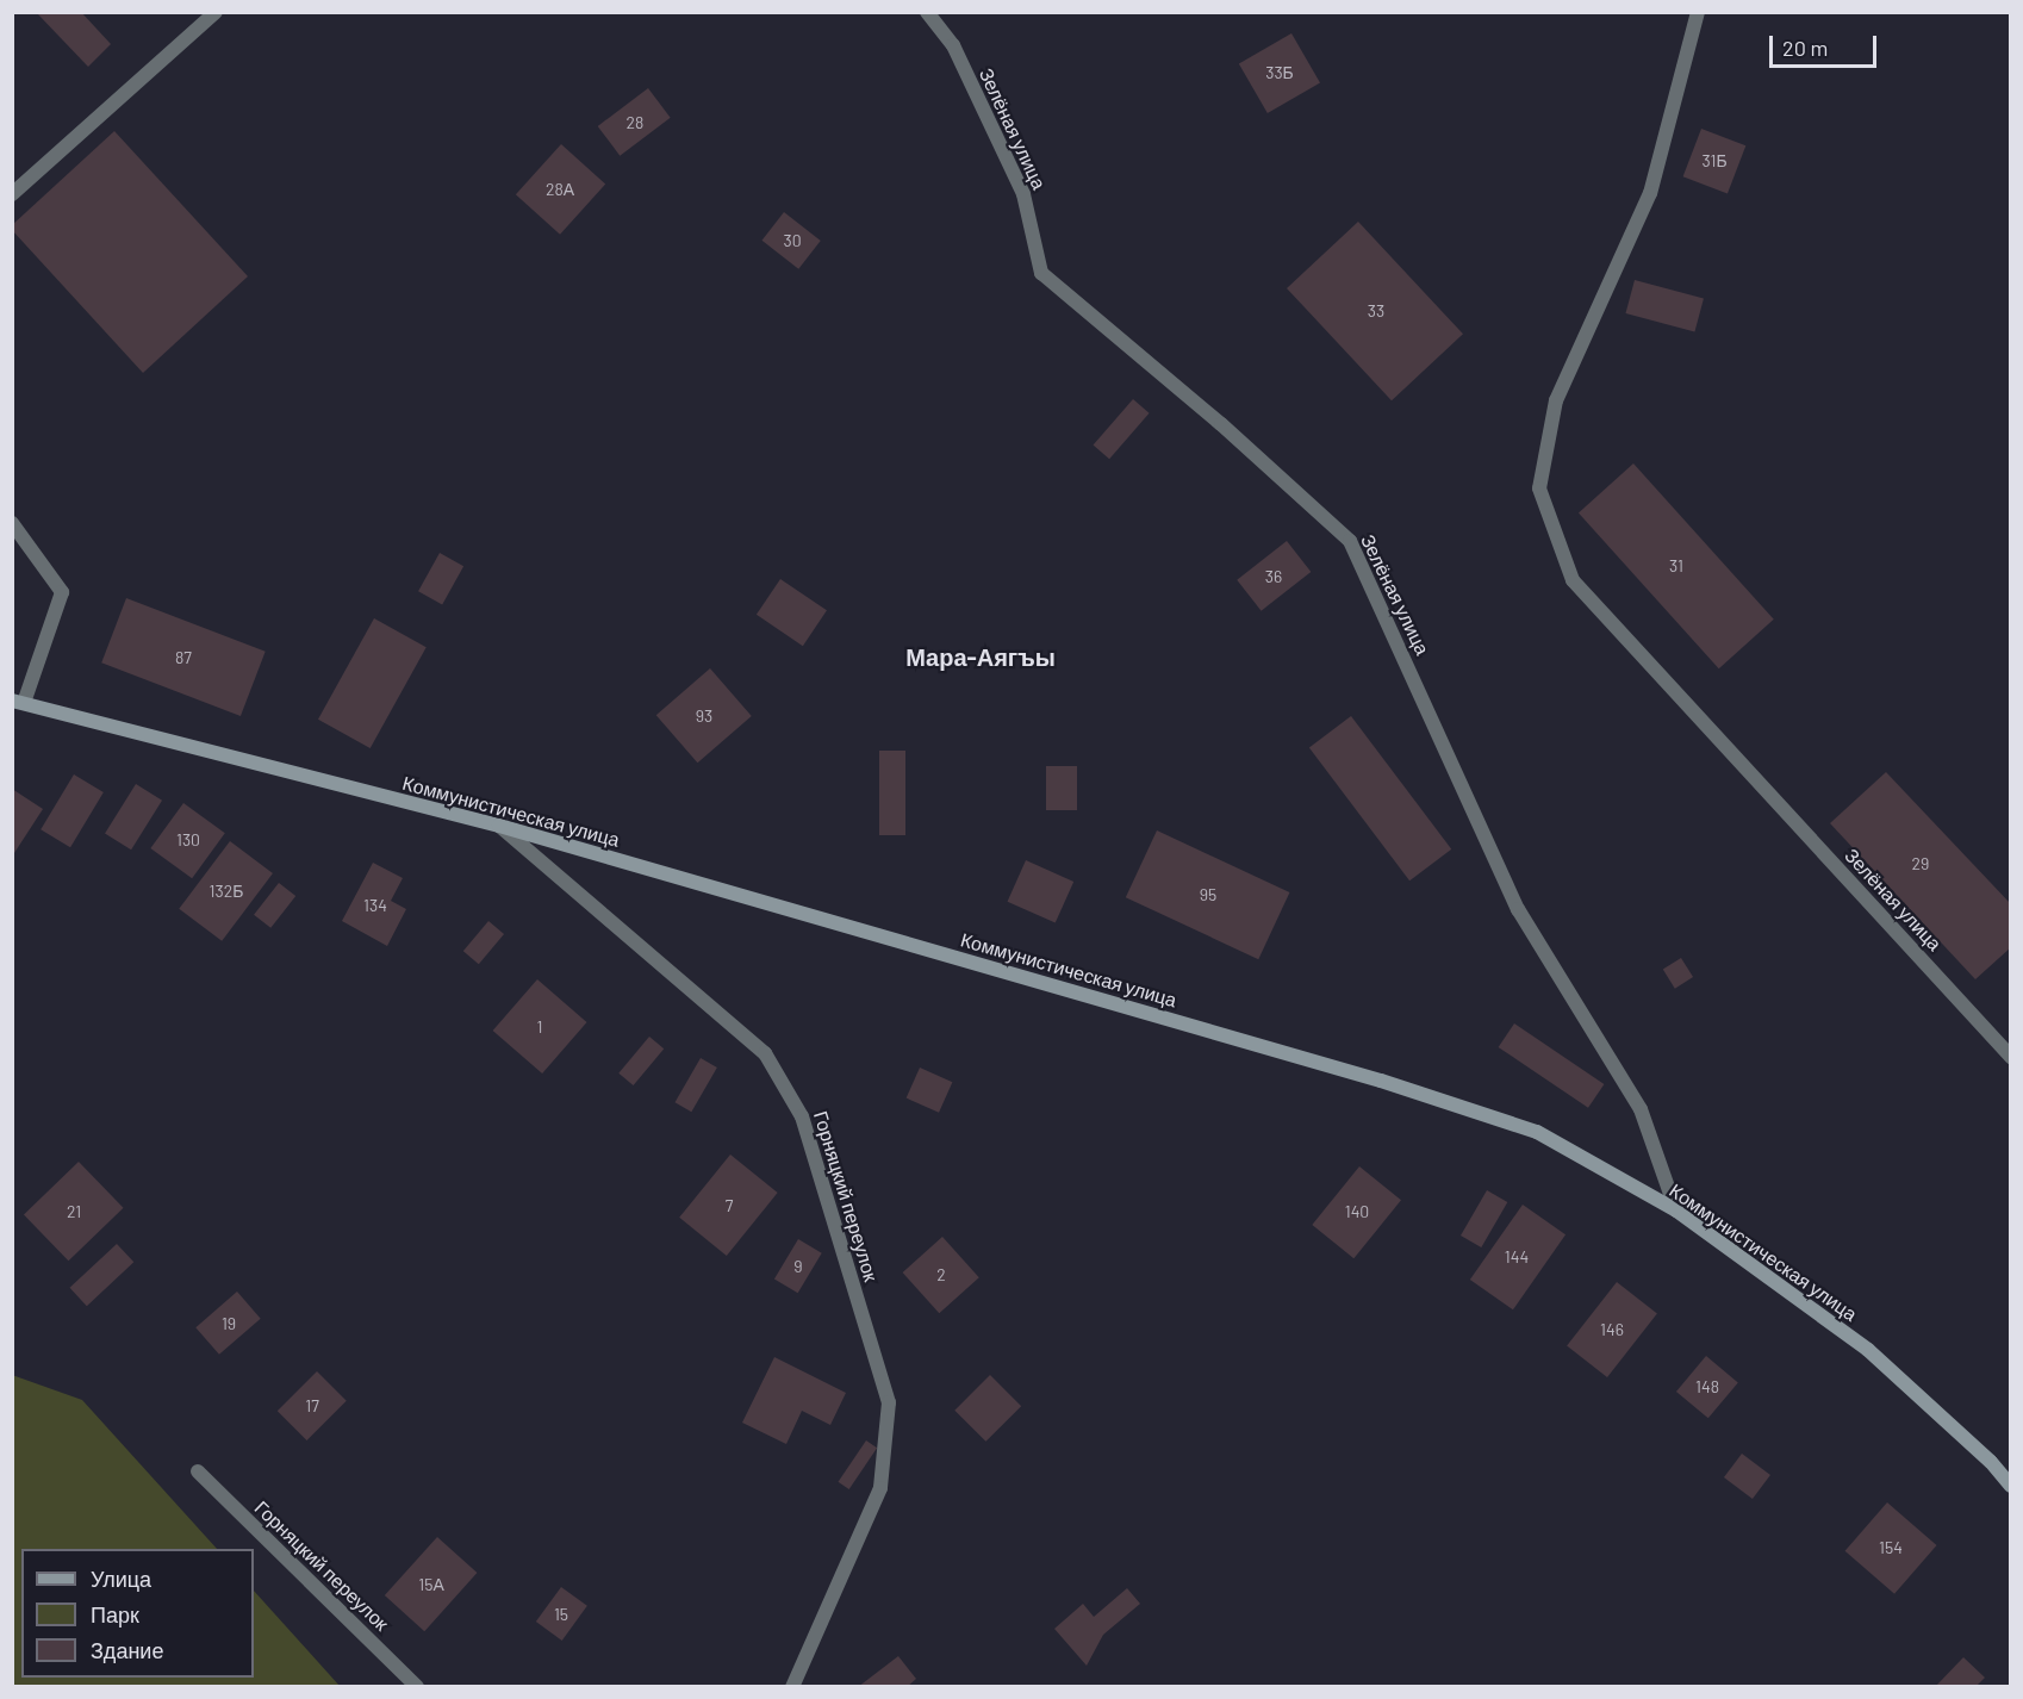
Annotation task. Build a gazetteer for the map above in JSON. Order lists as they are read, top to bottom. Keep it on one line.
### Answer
{"streets":{"street":["Зелёная улица","Коммунистическая улица","Горняцкий переулок"]},"crossings":[["Зелёная улица","Коммунистическая улица"],["Коммунистическая улица","Горняцкий переулок"]],"districts":["Мара-Аягъы"],"house_numbers":["33Б","28","31Б","28А","30","33","31","36","87","93","130","29","132Б","95","134","1","7","21","140","144","9","2","19","146","148","17","154","15А","15"],"legend":["Улица","Парк","Здание"],"scale_bar":"20 m"}
